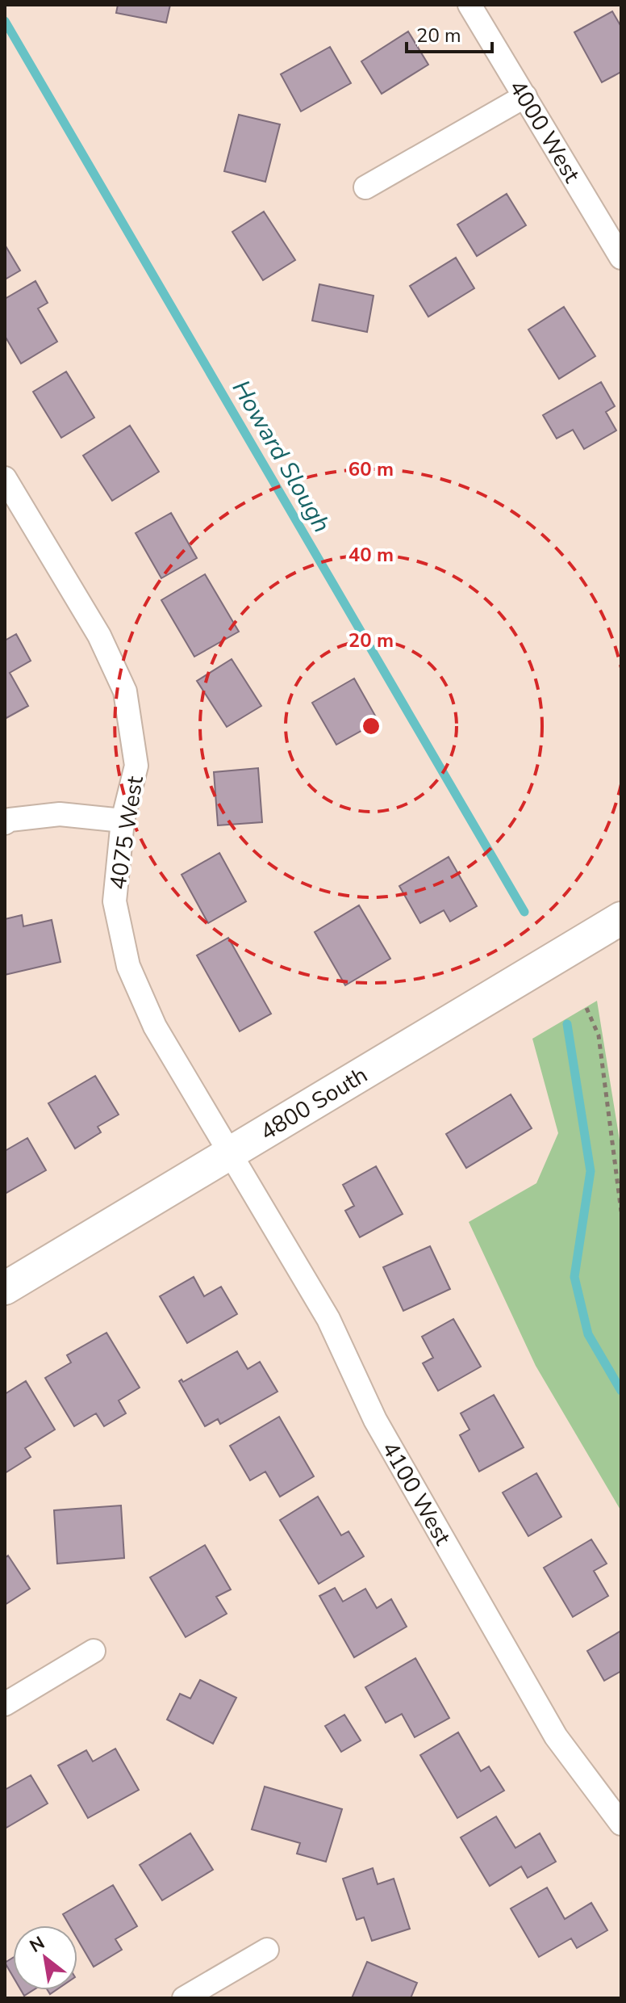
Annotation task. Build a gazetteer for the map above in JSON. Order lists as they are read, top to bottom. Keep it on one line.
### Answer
{"streets":{"street":["4000 West","4075 West","4800 South","4100 West"]},"crossings":[["4075 West","4800 South"],["4075 West","4100 West"],["4800 South","4100 West"]],"water":["Howard Slough"],"scale_bar":"20 m","north":"top left","rings":["60 m","40 m","20 m"]}
